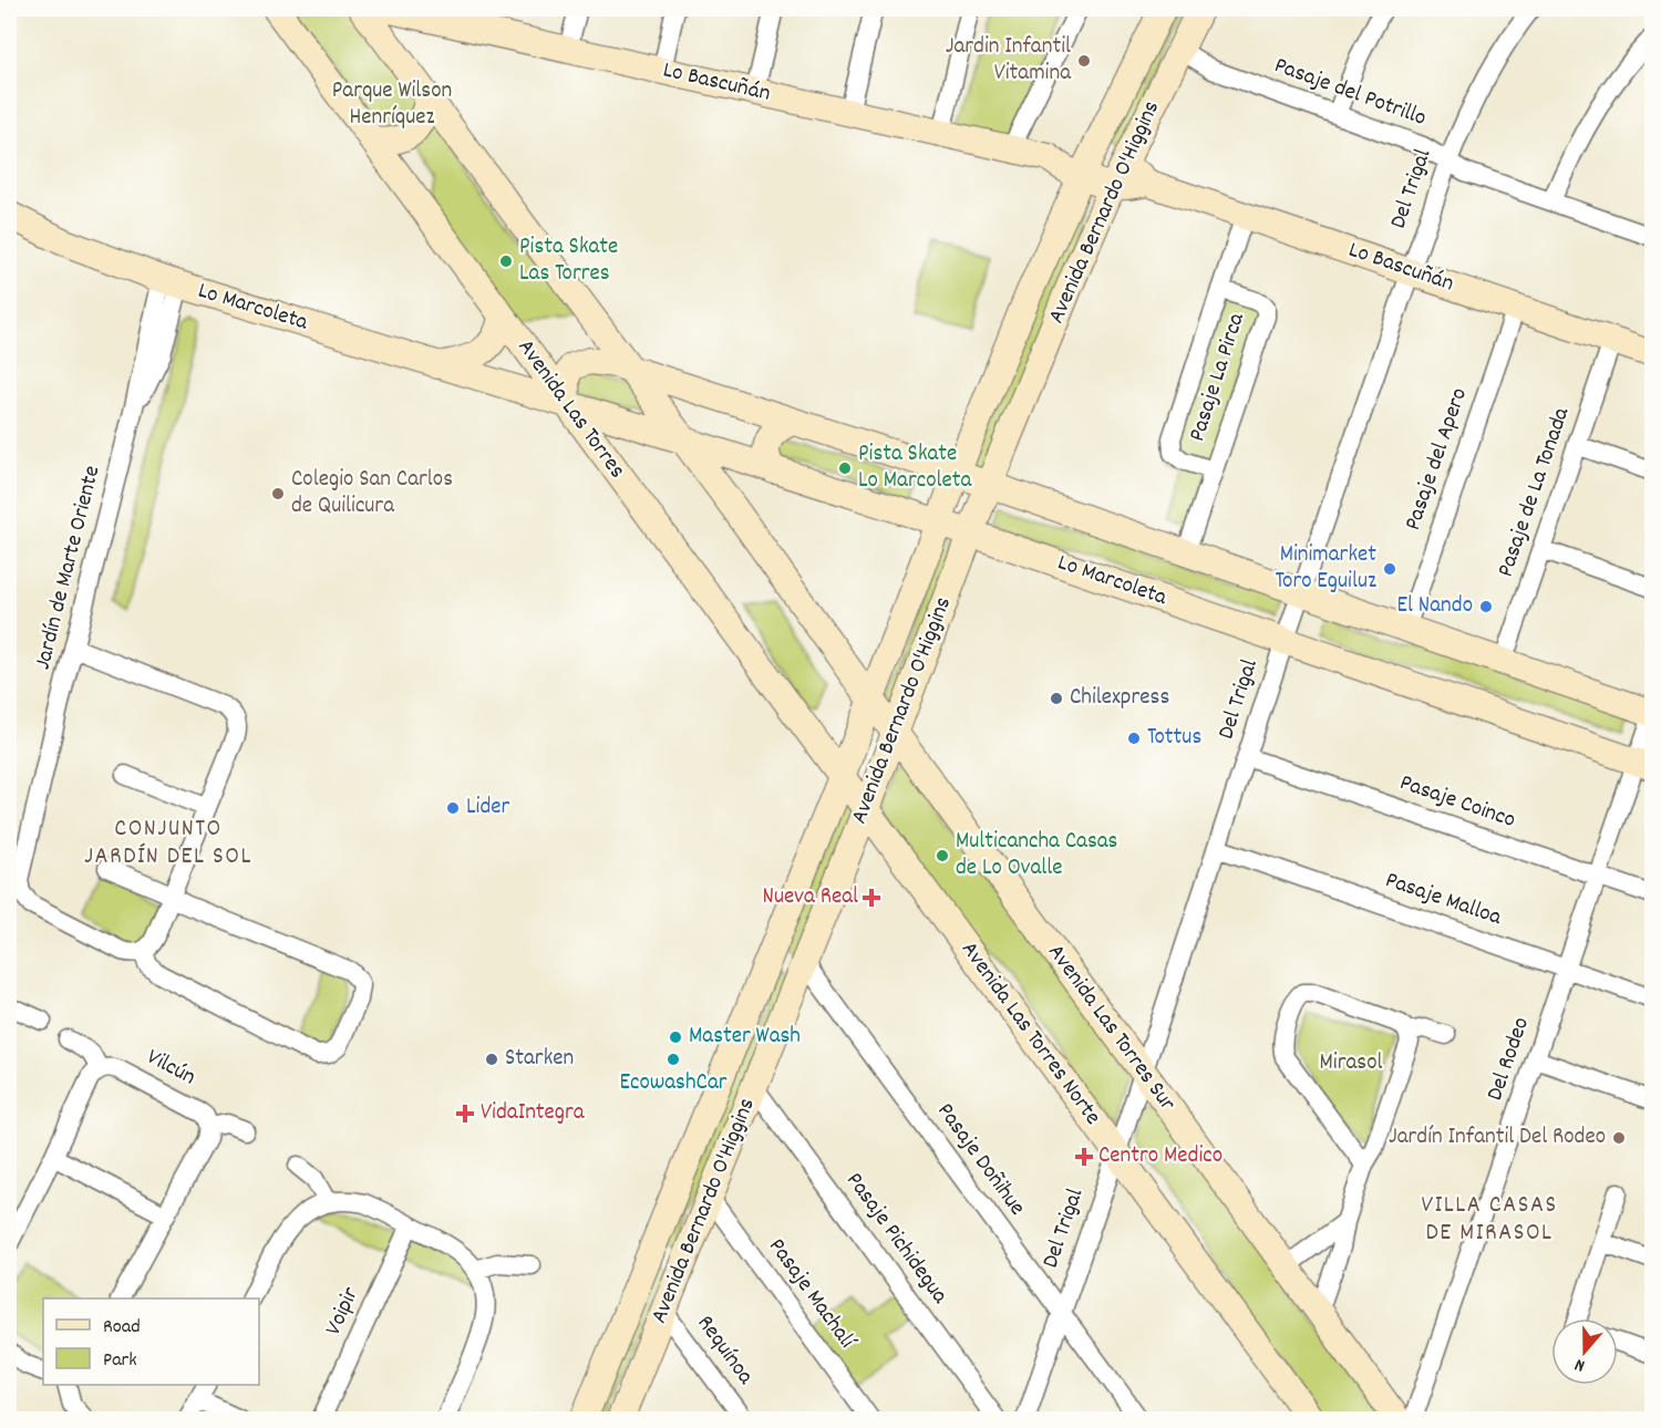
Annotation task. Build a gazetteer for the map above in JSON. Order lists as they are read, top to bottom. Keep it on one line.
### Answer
{"streets":{"main road":["Lo Bascuñán","Avenida Bernardo O'Higgins","Lo Marcoleta","Avenida Las Torres","Avenida Las Torres Sur","Avenida Las Torres Norte"],"street":["Pasaje del Potrillo","Del Trigal","Pasaje La Pirca","Pasaje del Apero","Pasaje de La Tonada","Jardín de Marte Oriente","Pasaje Coinco","Pasaje Malloa","Del Rodeo","Vilcún","Pasaje Doñihue","Pasaje Pichidegua","Pasaje Machalí","Voipir","Requínoa"]},"crossings":[["Lo Bascuñán","Del Trigal"],["Lo Bascuñán","Avenida Bernardo O'Higgins"],["Lo Bascuñán","Pasaje La Pirca"],["Lo Bascuñán","Pasaje del Apero"],["Lo Bascuñán","Pasaje de La Tonada"],["Pasaje del Potrillo","Del Trigal"],["Pasaje del Potrillo","Avenida Bernardo O'Higgins"],["Del Trigal","Lo Marcoleta"],["Del Trigal","Pasaje Coinco"],["Del Trigal","Pasaje Malloa"],["Del Trigal","Avenida Las Torres Sur"],["Del Trigal","Avenida Las Torres Norte"],["Del Trigal","Pasaje Doñihue"],["Avenida Bernardo O'Higgins","Lo Marcoleta"],["Avenida Bernardo O'Higgins","Avenida Las Torres"],["Avenida Bernardo O'Higgins","Avenida Las Torres Sur"],["Avenida Bernardo O'Higgins","Avenida Las Torres Norte"],["Avenida Bernardo O'Higgins","Pasaje Doñihue"],["Avenida Bernardo O'Higgins","Pasaje Pichidegua"],["Avenida Bernardo O'Higgins","Pasaje Machalí"],["Avenida Bernardo O'Higgins","Requínoa"],["Lo Marcoleta","Pasaje La Pirca"],["Lo Marcoleta","Avenida Las Torres"],["Lo Marcoleta","Pasaje del Apero"],["Lo Marcoleta","Pasaje de La Tonada"],["Lo Marcoleta","Jardín de Marte Oriente"],["Lo Marcoleta","Del Rodeo"],["Avenida Las Torres","Avenida Las Torres Norte"],["Pasaje Coinco","Del Rodeo"],["Pasaje Malloa","Del Rodeo"]],"districts":["CONJUNTO JARDÍN DEL SOL","VILLA CASAS DE MIRASOL"],"parks":["Parque Wilson Henríquez","Mirasol"],"places":{"other":["Jardin Infantil Vitamina","Pista Skate Las Torres","Pista Skate Lo Marcoleta","Colegio San Carlos de Quilicura","Minimarket Toro Eguiluz","El Nando","Chilexpress","Tottus","Lider","Multicancha Casas de Lo Ovalle","Master Wash","Starken","EcowashCar","Jardín Infantil Del Rodeo"],"health":["Nueva Real","VidaIntegra","Centro Medico"]},"legend":["Road","Park"],"north":"bottom"}
